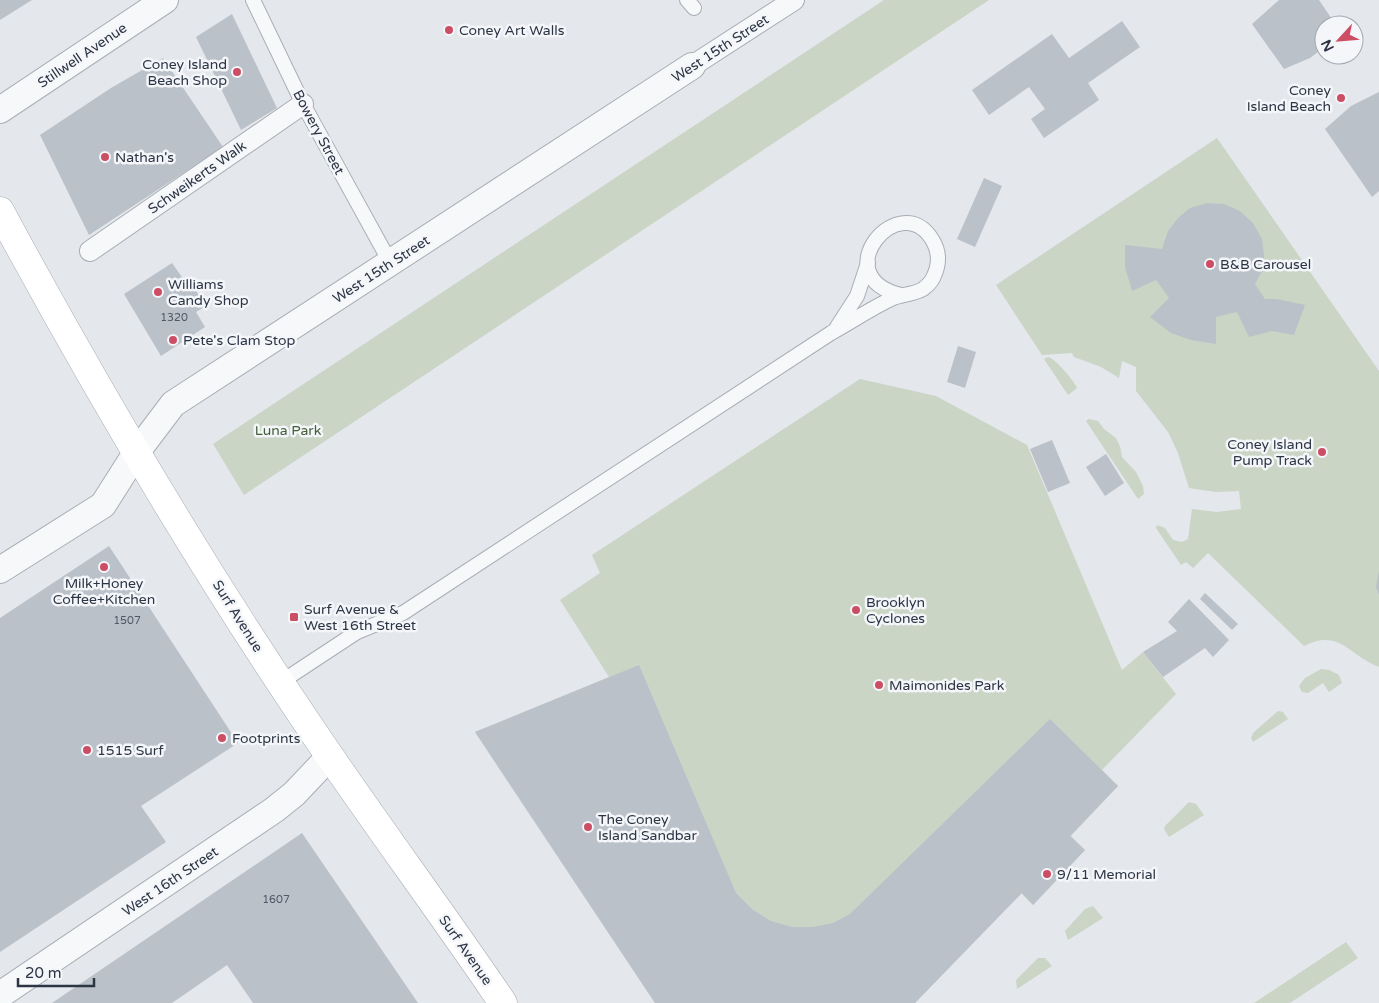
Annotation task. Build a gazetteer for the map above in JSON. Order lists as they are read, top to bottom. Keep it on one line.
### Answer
{"streets":{"main road":["Surf Avenue"],"street":["West 15th Street","Stillwell Avenue","Schweikerts Walk","West 16th Street"],"lane":["Bowery Street"]},"crossings":[["West 15th Street","Bowery Street"],["West 15th Street","Surf Avenue"],["Bowery Street","Schweikerts Walk"],["Surf Avenue","West 16th Street"]],"parks":["Luna Park"],"places":{"other":["Coney Art Walls","Coney Island Beach Shop","Coney Island Beach","Nathan's","B&B Carousel","Williams Candy Shop","Pete's Clam Stop","Coney Island Pump Track","Milk+Honey Coffee+Kitchen","Brooklyn Cyclones","Maimonides Park","Footprints","1515 Surf","The Coney Island Sandbar","9/11 Memorial"],"transit":["Surf Avenue & West 16th Street"]},"house_numbers":["1320","1507","1607"],"scale_bar":"20 m","north":"bottom left"}
